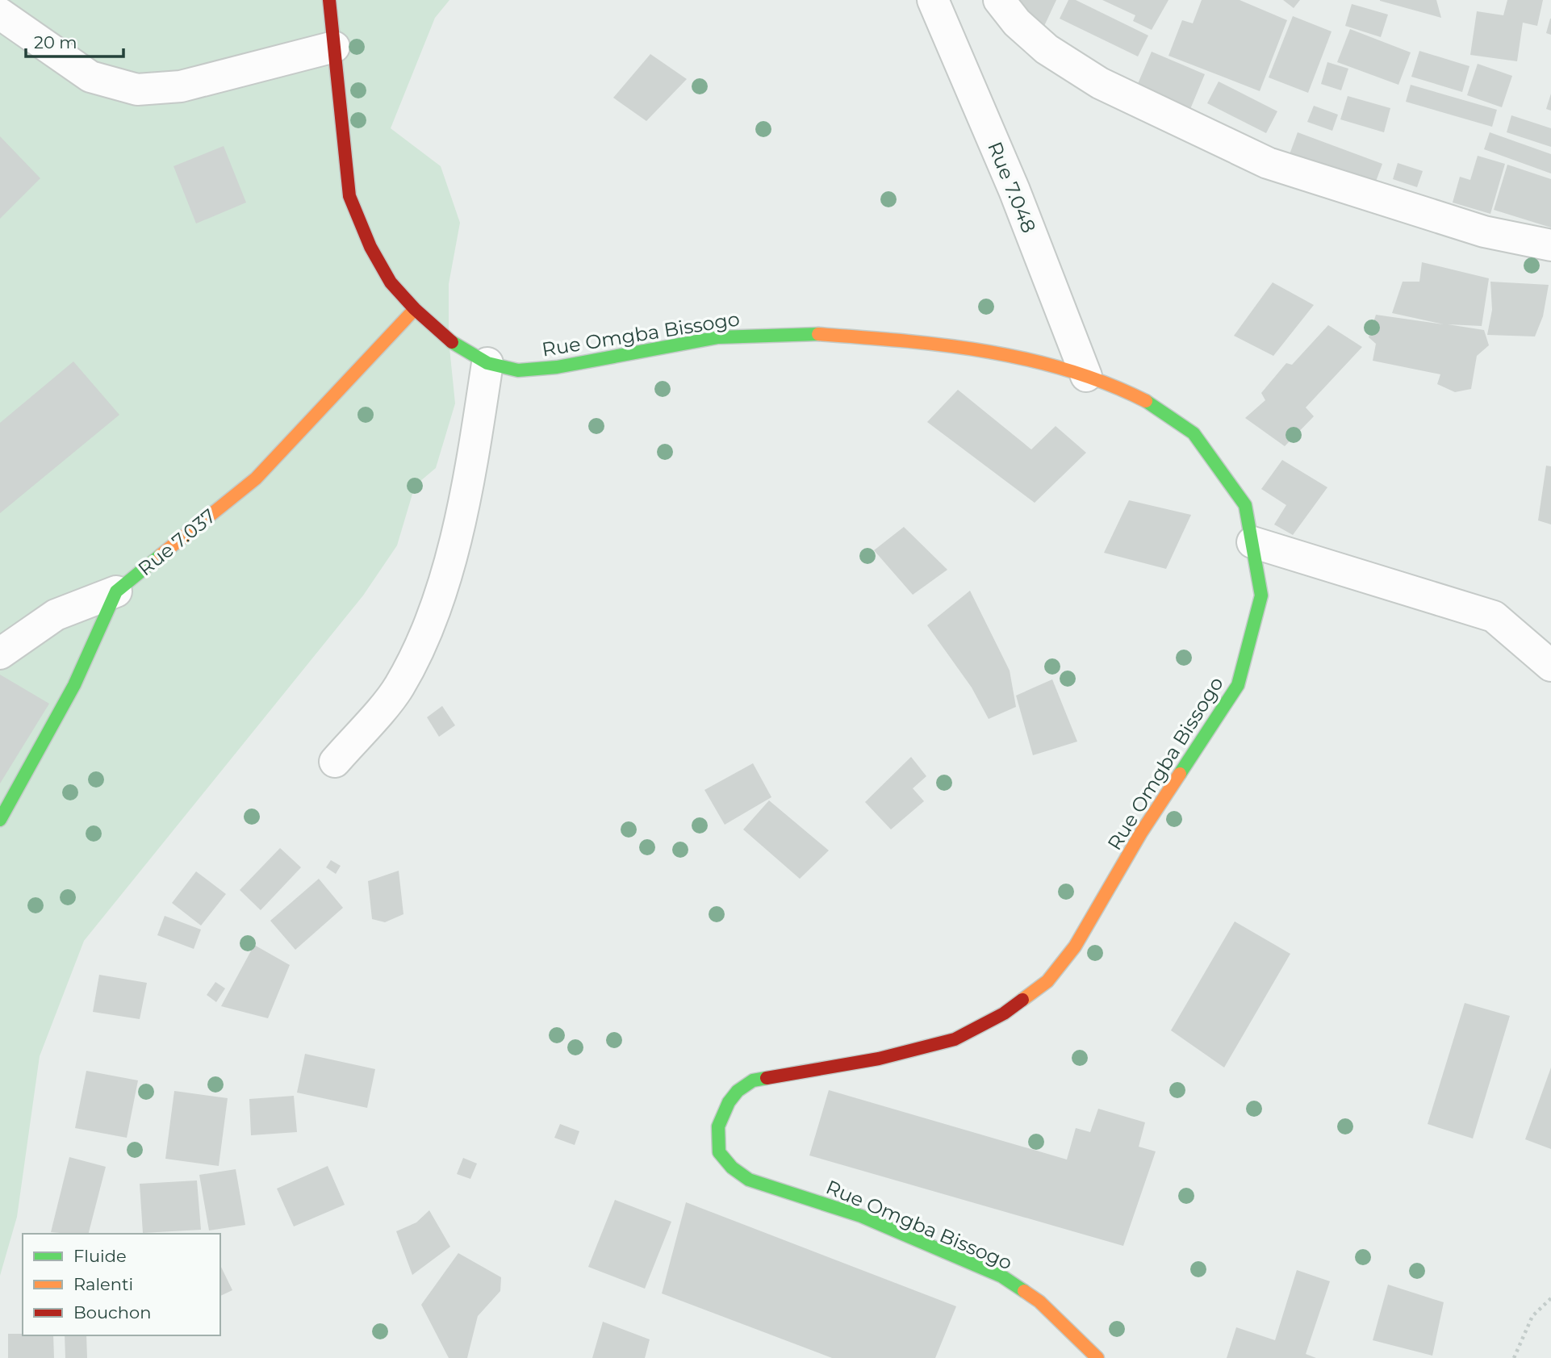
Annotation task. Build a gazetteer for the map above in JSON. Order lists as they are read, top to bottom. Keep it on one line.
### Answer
{"streets":{"street":["Rue 7.048","Rue Omgba Bissogo","Rue 7.037"]},"crossings":[["Rue 7.048","Rue Omgba Bissogo"],["Rue Omgba Bissogo","Rue 7.037"]],"legend":["Fluide","Ralenti","Bouchon"],"scale_bar":"20 m"}
